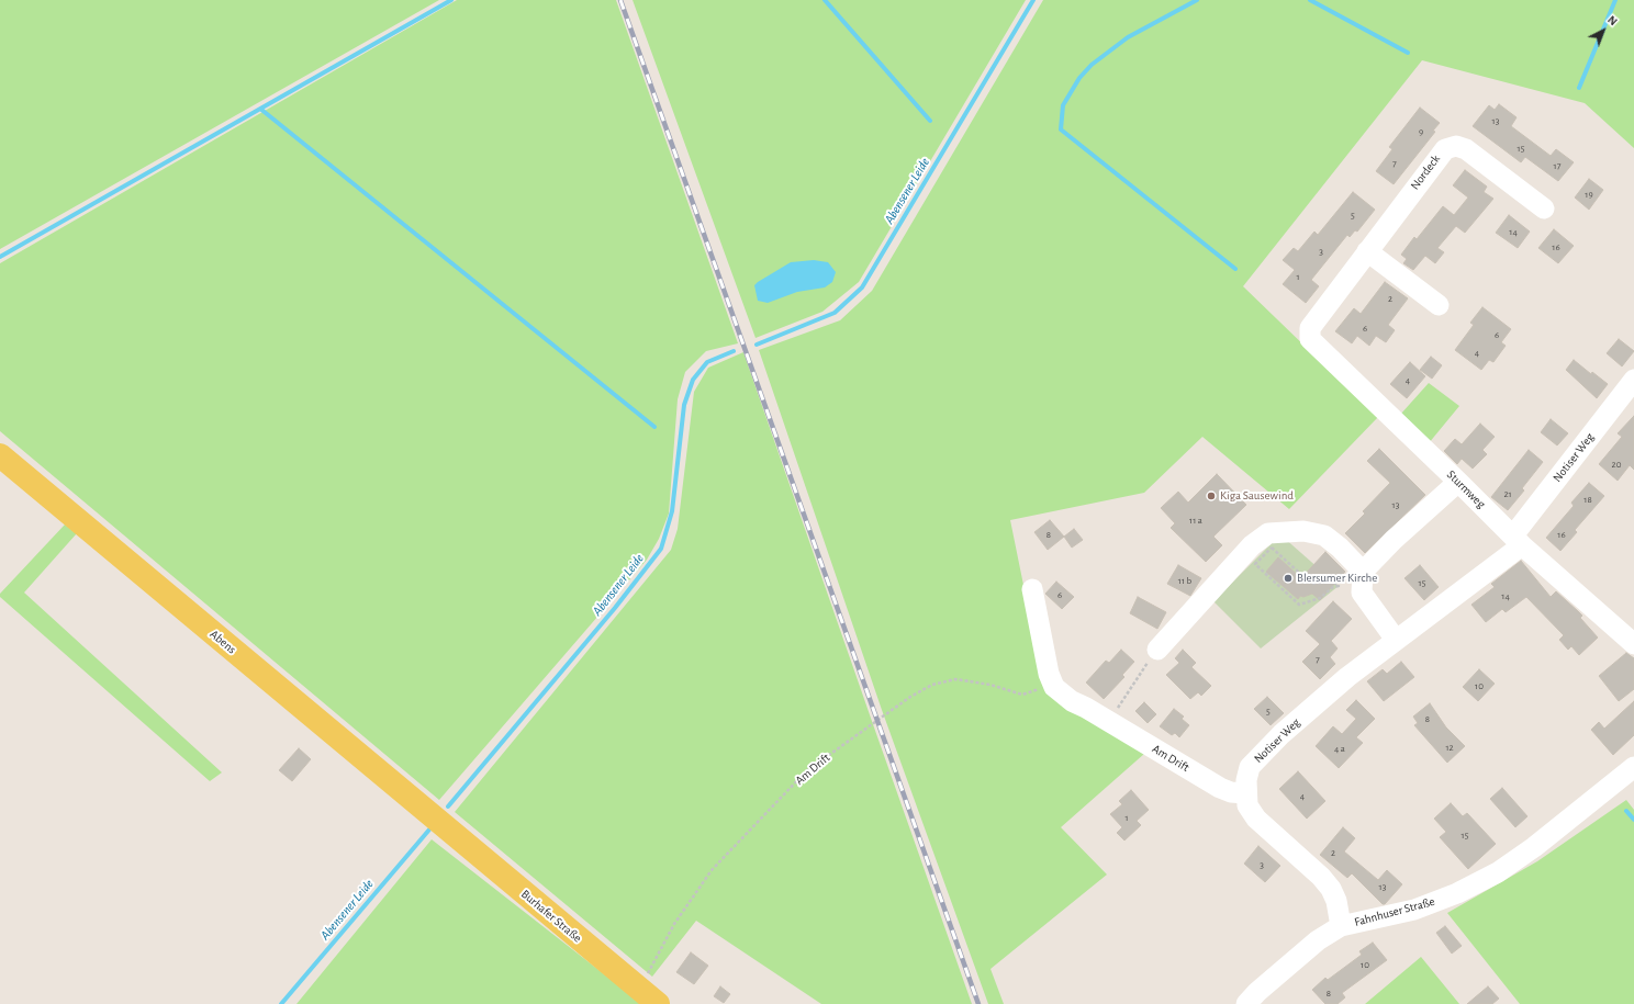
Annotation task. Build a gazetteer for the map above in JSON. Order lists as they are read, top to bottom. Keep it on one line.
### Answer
{"streets":{"main road":["Abens","Burhafer Straße"],"street":["Nordeck","Notiser Weg","Sturmweg","Am Drift","Fahnhuser Straße"]},"crossings":[["Nordeck","Sturmweg"],["Notiser Weg","Sturmweg"],["Notiser Weg","Am Drift"],["Abens","Burhafer Straße"]],"water":["Abensener Leide"],"places":["Kiga Sausewind","Blersumer Kirche"],"house_numbers":["13","9","15","7","17","19","5","14","16","3","1","2","6","6","4","4","20","21","18","13","11 a","8","16","11 b","15","6","14","7","10","5","8","12","4 a","4","1","15","2","3","13","10","8"],"north":"top right"}
